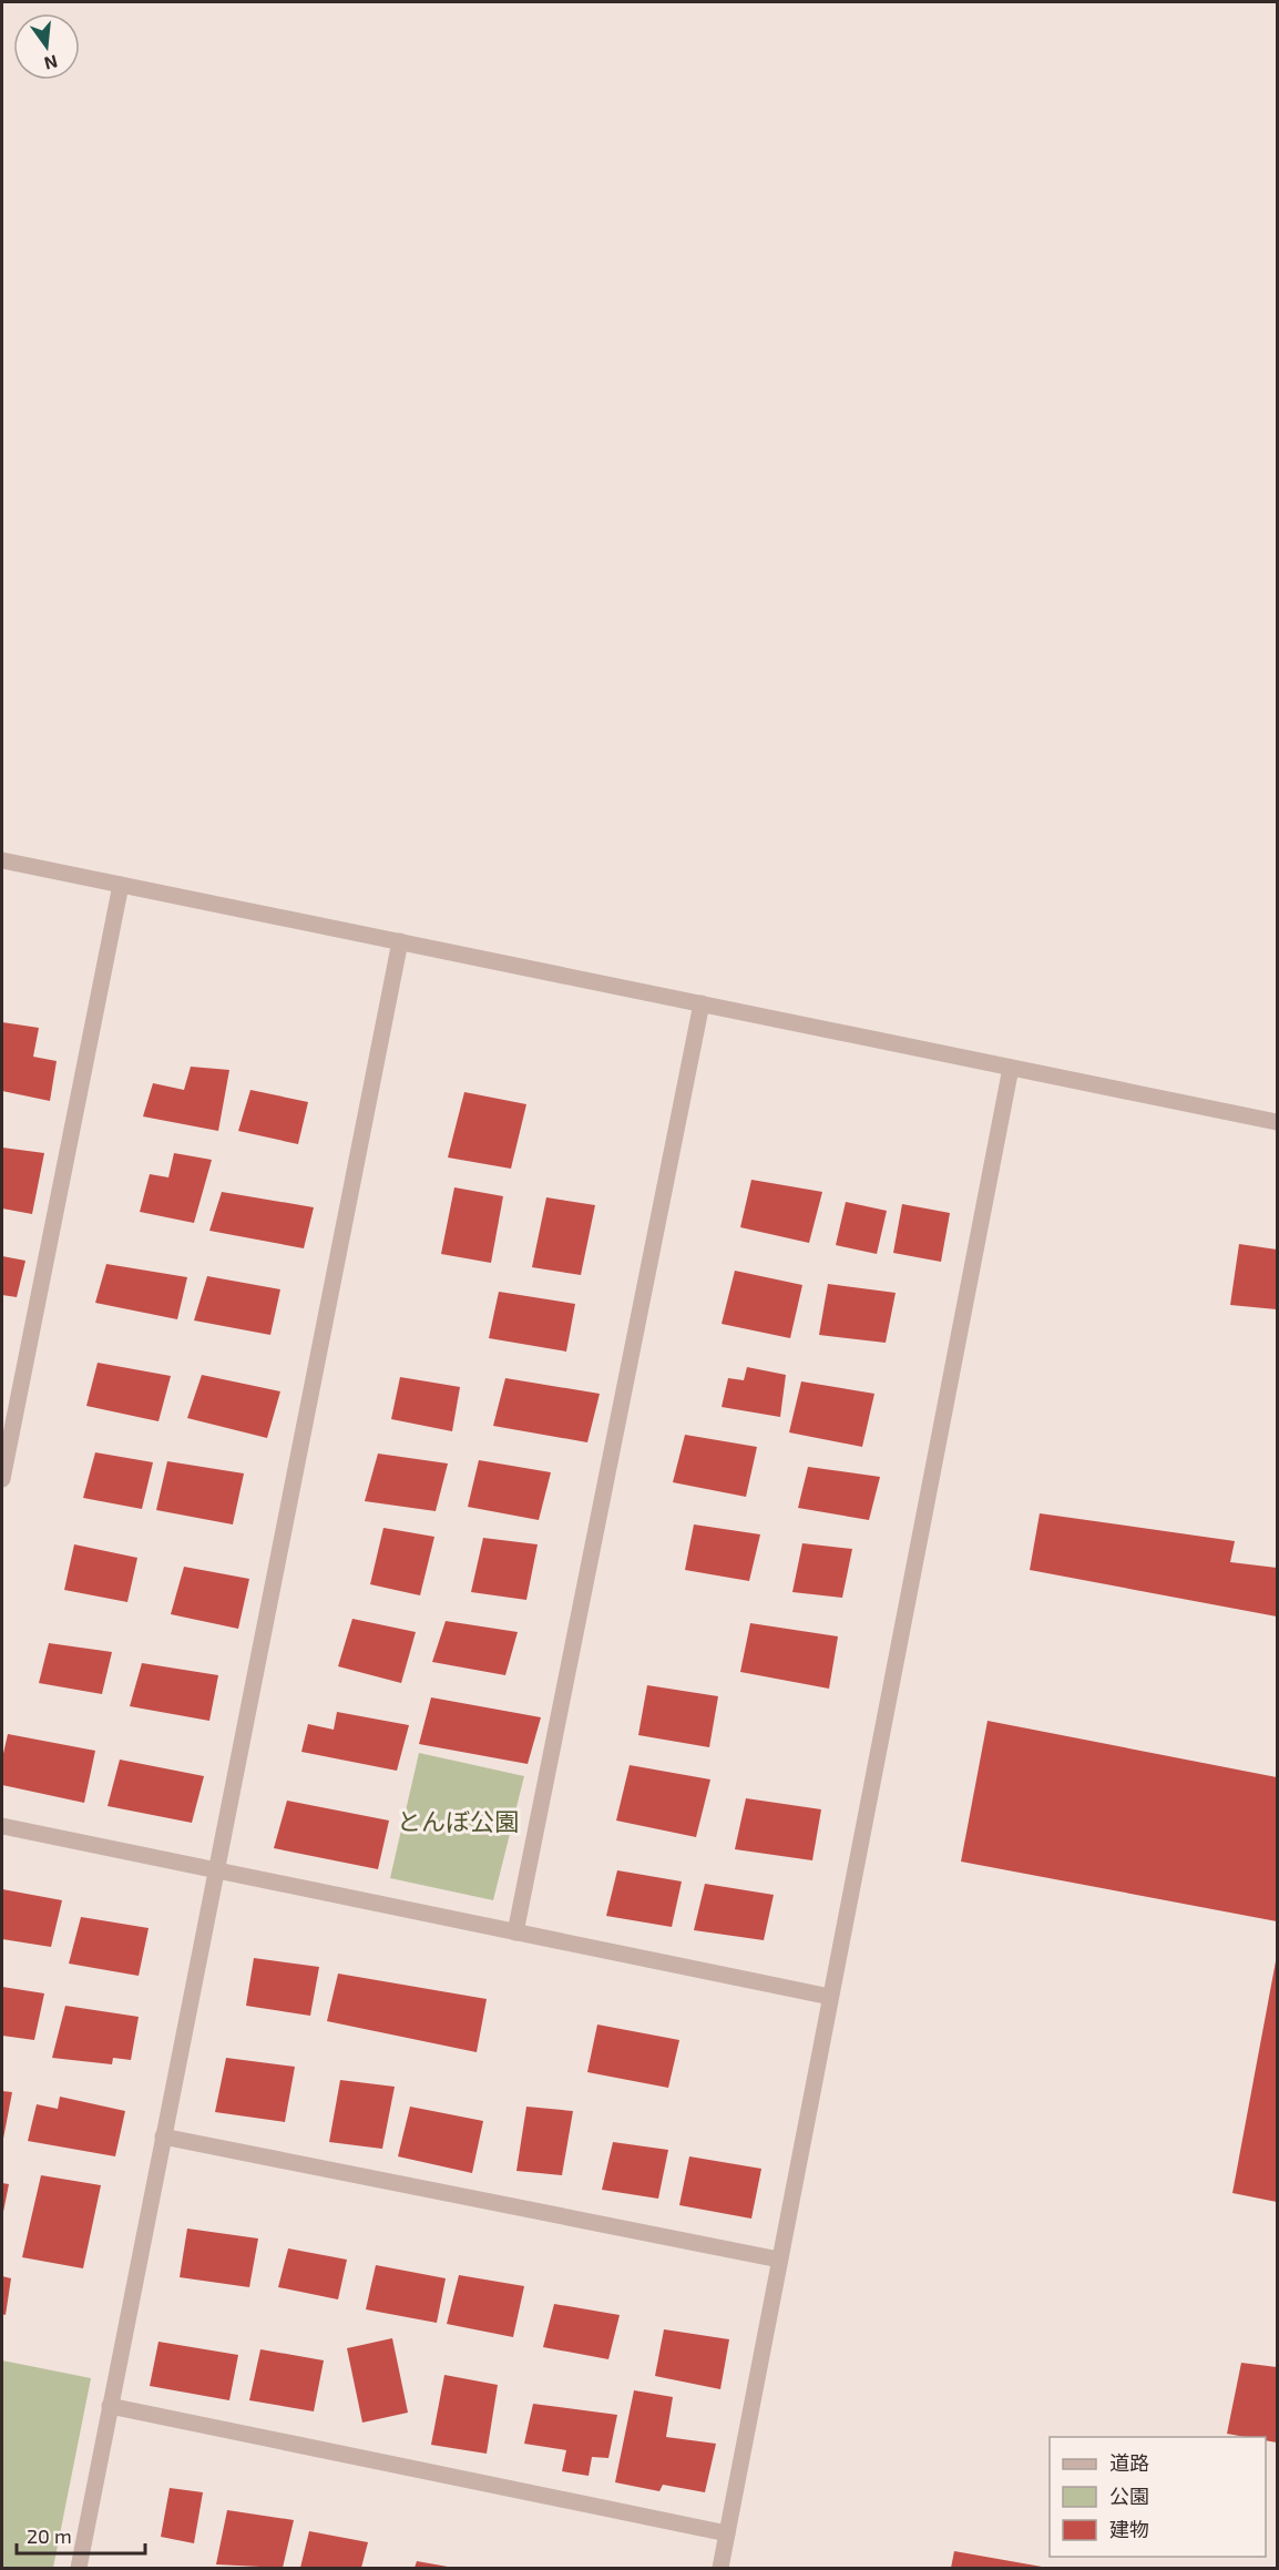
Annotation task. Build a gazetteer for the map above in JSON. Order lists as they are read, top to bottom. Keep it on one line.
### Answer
{"parks":["とんぼ公園"],"legend":["道路","公園","建物"],"scale_bar":"20 m","north":"bottom"}
